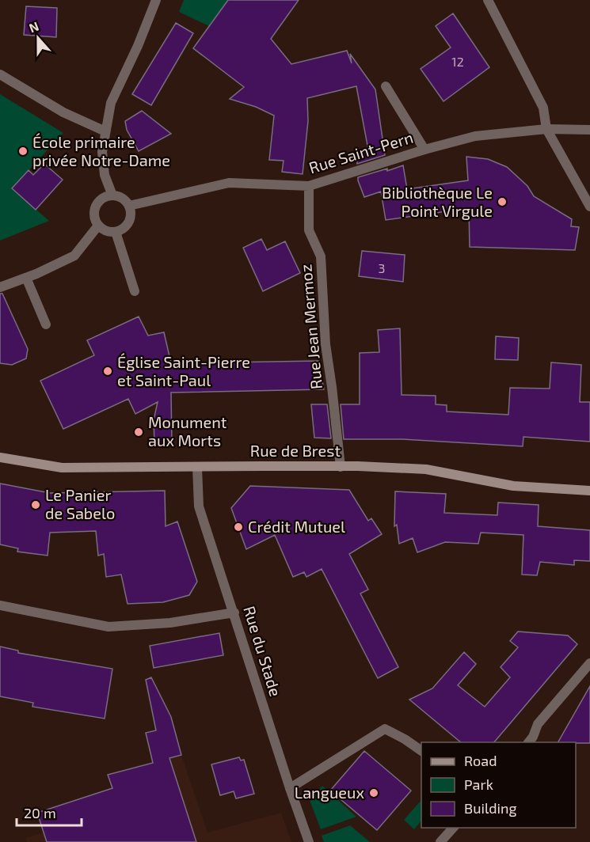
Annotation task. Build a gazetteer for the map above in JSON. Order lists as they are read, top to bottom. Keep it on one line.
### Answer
{"streets":{"main road":["Rue de Brest"],"street":["Rue Saint-Pern","Rue Jean Mermoz","Rue du Stade"]},"crossings":[["Rue Saint-Pern","Rue Jean Mermoz"],["Rue Jean Mermoz","Rue de Brest"],["Rue de Brest","Rue du Stade"]],"places":["École primaire privée Notre-Dame","Bibliothèque Le Point Virgule","Église Saint-Pierre et Saint-Paul","Monument aux Morts","Le Panier de Sabelo","Crédit Mutuel","Langueux"],"house_numbers":["12","3"],"legend":["Road","Park","Building"],"scale_bar":"20 m","north":"top"}
